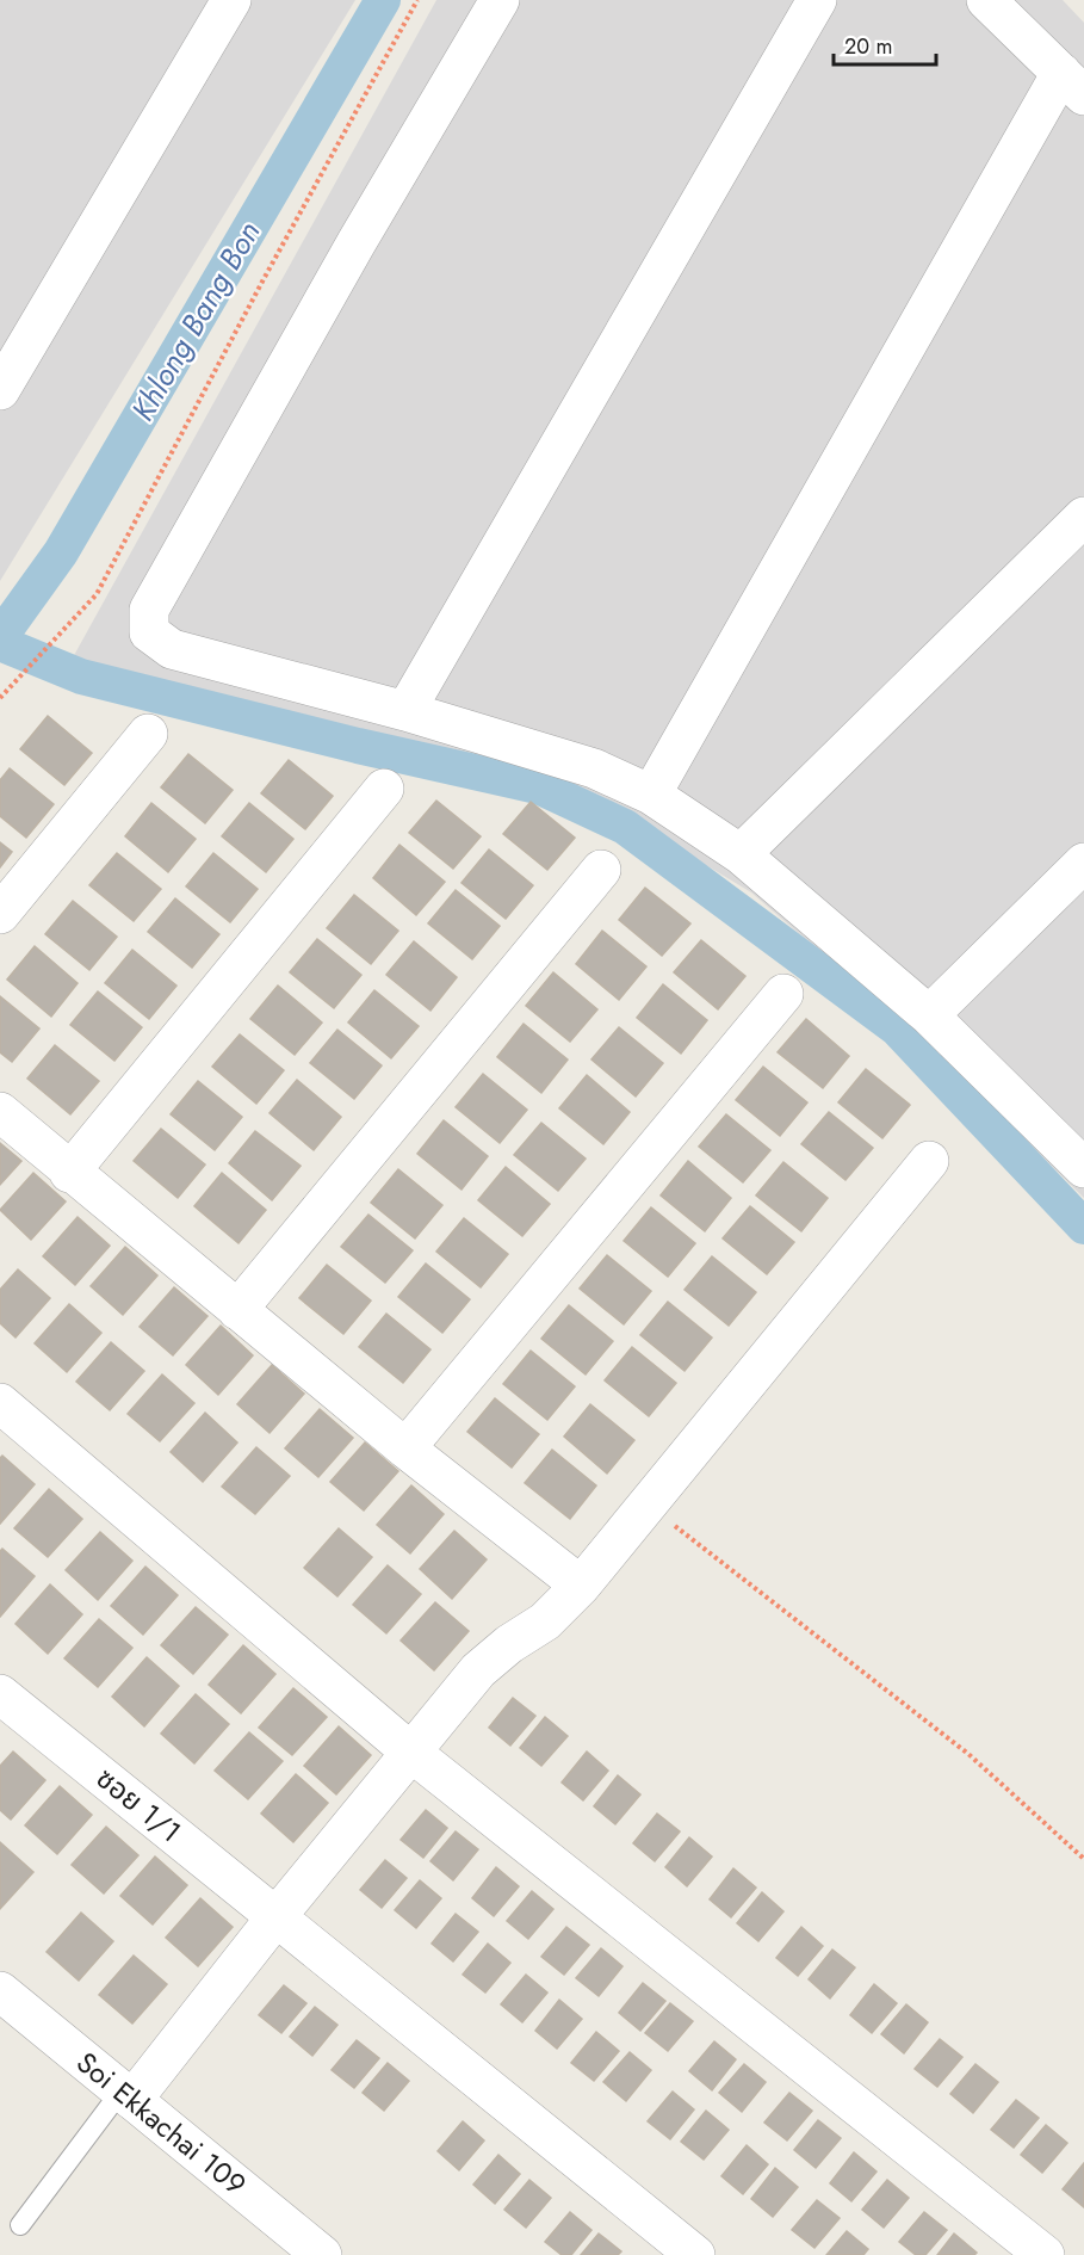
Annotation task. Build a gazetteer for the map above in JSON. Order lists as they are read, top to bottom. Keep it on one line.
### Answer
{"streets":{"street":["ซอย 1/1","Soi Ekkachai 109"]},"water":["Khlong Bang Bon"],"scale_bar":"20 m"}
